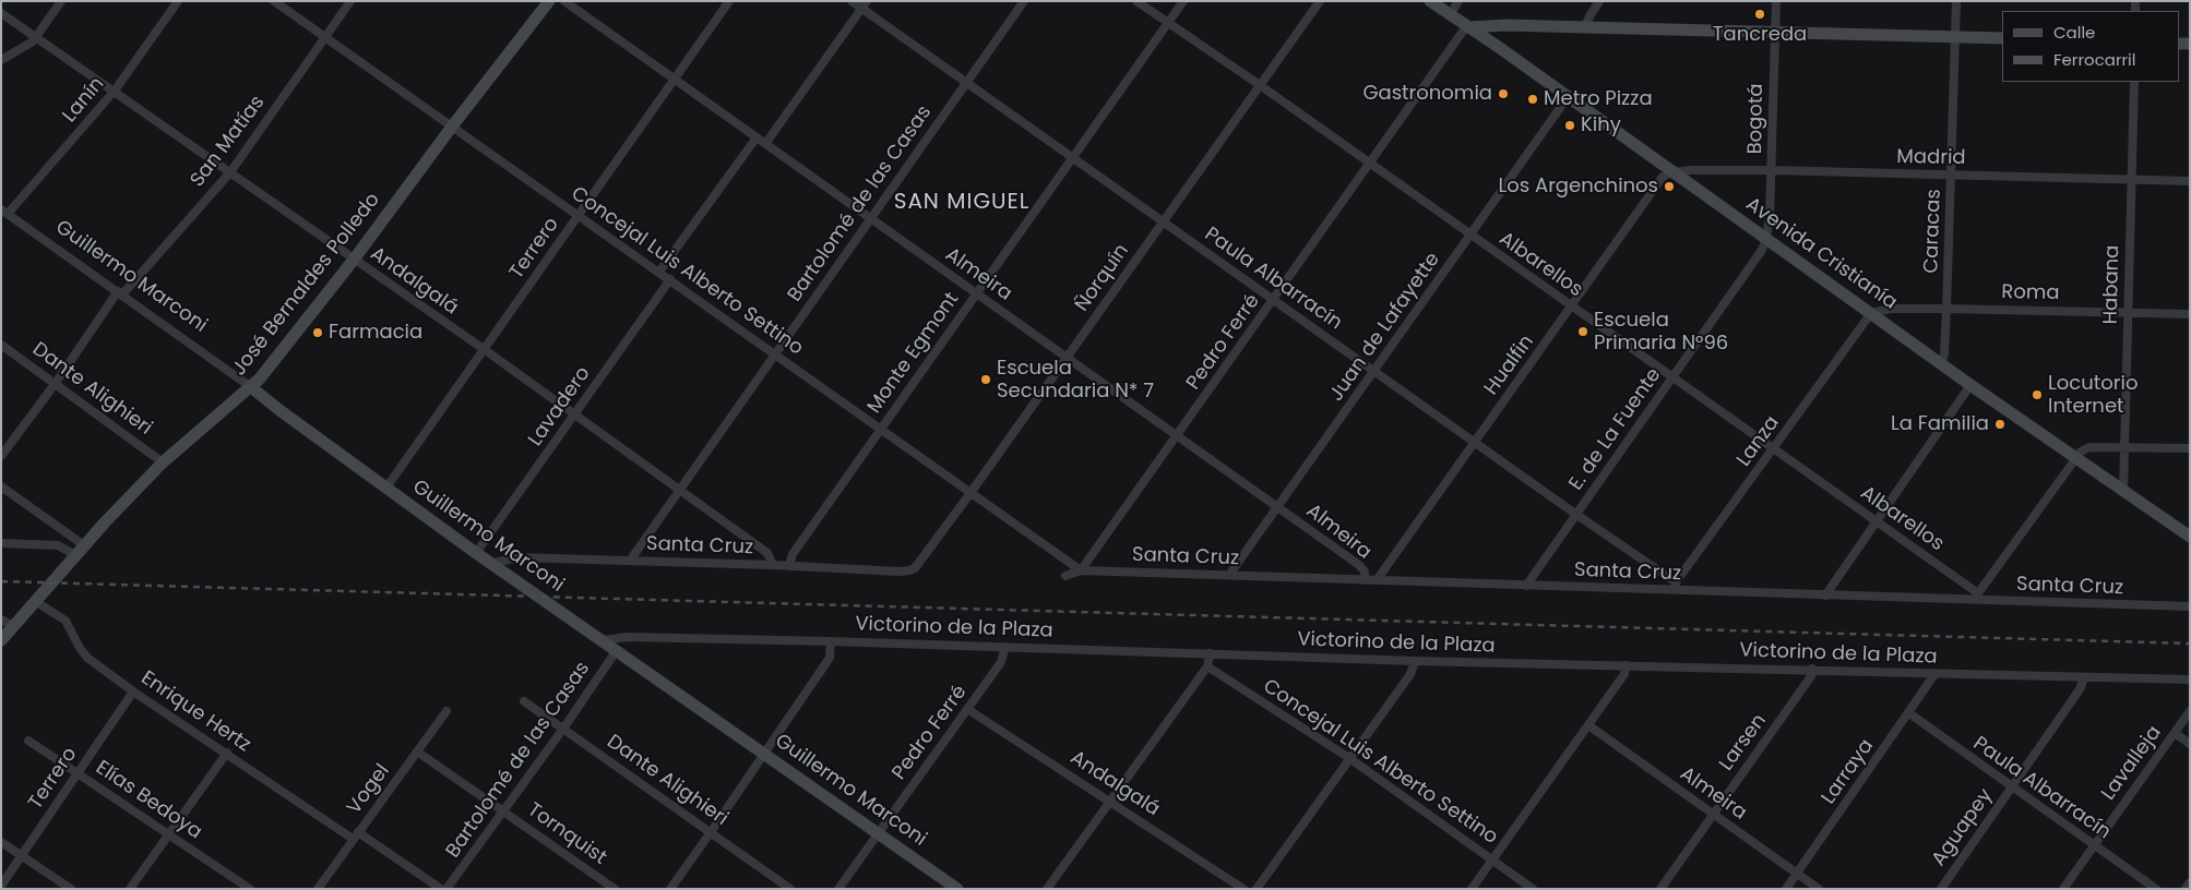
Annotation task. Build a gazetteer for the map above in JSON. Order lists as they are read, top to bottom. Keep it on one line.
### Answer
{"streets":{"main road":["Avenida Cristianía","Guillermo Marconi","José Bernaldes Polledo"],"street":["Lanín","Bogotá","San Matías","Madrid","Bartolomé de las Casas","Caracas","Terrero","Albarellos","Concejal Luis Alberto Settino","Almeira","Ñorquín","Paula Albarracín","Andalgalá","Habana","Roma","Juan de Lafayette","Pedro Ferré","Monte Egmont","Hualfin","Dante Alighieri","Lavadero","E. de La Fuente","Lanza","Santa Cruz","Victorino de la Plaza","Enrique Hertz","Larsen","Lavalleja","Larraya","Vogel","Elías Bedoya","Aguapey","Tornquist"]},"crossings":[["Lanín","Guillermo Marconi"],["Lanín","Andalgalá"],["Bogotá","Madrid"],["Bogotá","Avenida Cristianía"],["Bogotá","E. de La Fuente"],["San Matías","Concejal Luis Alberto Settino"],["San Matías","Guillermo Marconi"],["San Matías","Andalgalá"],["San Matías","Dante Alighieri"],["Madrid","Caracas"],["Madrid","Avenida Cristianía"],["Madrid","Habana"],["Madrid","Hualfin"],["Bartolomé de las Casas","Concejal Luis Alberto Settino"],["Bartolomé de las Casas","Almeira"],["Bartolomé de las Casas","Guillermo Marconi"],["Bartolomé de las Casas","Paula Albarracín"],["Bartolomé de las Casas","Andalgalá"],["Bartolomé de las Casas","Dante Alighieri"],["Bartolomé de las Casas","Santa Cruz"],["Bartolomé de las Casas","Tornquist"],["Caracas","Avenida Cristianía"],["Caracas","Roma"],["Terrero","Concejal Luis Alberto Settino"],["Terrero","Almeira"],["Terrero","Guillermo Marconi"],["Terrero","Andalgalá"],["Terrero","Enrique Hertz"],["Terrero","Elías Bedoya"],["Avenida Cristianía","Habana"],["Avenida Cristianía","Roma"],["Avenida Cristianía","Juan de Lafayette"],["Avenida Cristianía","Pedro Ferré"],["Avenida Cristianía","Hualfin"],["Avenida Cristianía","E. de La Fuente"],["Avenida Cristianía","Lanza"],["Albarellos","Ñorquín"],["Albarellos","Juan de Lafayette"],["Albarellos","Pedro Ferré"],["Albarellos","Monte Egmont"],["Albarellos","Hualfin"],["Albarellos","E. de La Fuente"],["Albarellos","Lanza"],["Albarellos","Santa Cruz"],["Concejal Luis Alberto Settino","Ñorquín"],["Concejal Luis Alberto Settino","José Bernaldes Polledo"],["Concejal Luis Alberto Settino","Pedro Ferré"],["Concejal Luis Alberto Settino","Monte Egmont"],["Concejal Luis Alberto Settino","Lavadero"],["Concejal Luis Alberto Settino","Santa Cruz"],["Almeira","Ñorquín"],["Almeira","Juan de Lafayette"],["Almeira","Pedro Ferré"],["Almeira","Monte Egmont"],["Almeira","Santa Cruz"],["Almeira","Larsen"],["Almeira","Larraya"],["Guillermo Marconi","José Bernaldes Polledo"],["Guillermo Marconi","Pedro Ferré"],["Guillermo Marconi","Lavadero"],["Guillermo Marconi","Santa Cruz"],["Guillermo Marconi","Victorino de la Plaza"],["Ñorquín","Paula Albarracín"],["Ñorquín","Santa Cruz"],["Paula Albarracín","Juan de Lafayette"],["Paula Albarracín","Pedro Ferré"],["Paula Albarracín","Monte Egmont"],["Paula Albarracín","Hualfin"],["Paula Albarracín","E. de La Fuente"],["Paula Albarracín","Lanza"],["Paula Albarracín","Santa Cruz"],["Paula Albarracín","Lavalleja"],["Paula Albarracín","Larraya"],["Paula Albarracín","Aguapey"],["Andalgalá","José Bernaldes Polledo"],["Andalgalá","Pedro Ferré"],["Andalgalá","Lavadero"],["Andalgalá","Santa Cruz"],["José Bernaldes Polledo","Dante Alighieri"],["José Bernaldes Polledo","Enrique Hertz"],["Habana","Roma"],["Roma","Lanza"],["Juan de Lafayette","Santa Cruz"],["Pedro Ferré","Santa Cruz"],["Pedro Ferré","Victorino de la Plaza"],["Monte Egmont","Santa Cruz"],["Hualfin","Santa Cruz"],["E. de La Fuente","Santa Cruz"],["Lanza","Santa Cruz"],["Victorino de la Plaza","Larsen"],["Victorino de la Plaza","Larraya"],["Victorino de la Plaza","Aguapey"],["Enrique Hertz","Vogel"],["Vogel","Tornquist"]],"districts":["SAN MIGUEL"],"places":["Tancreda","Gastronomia","Metro Pizza","Kihy","Los Argenchinos","Escuela Primaria N°96","Farmacia","Escuela Secundaria N* 7","Locutorio Internet","La Familia"],"legend":["Calle","Ferrocarril"]}
